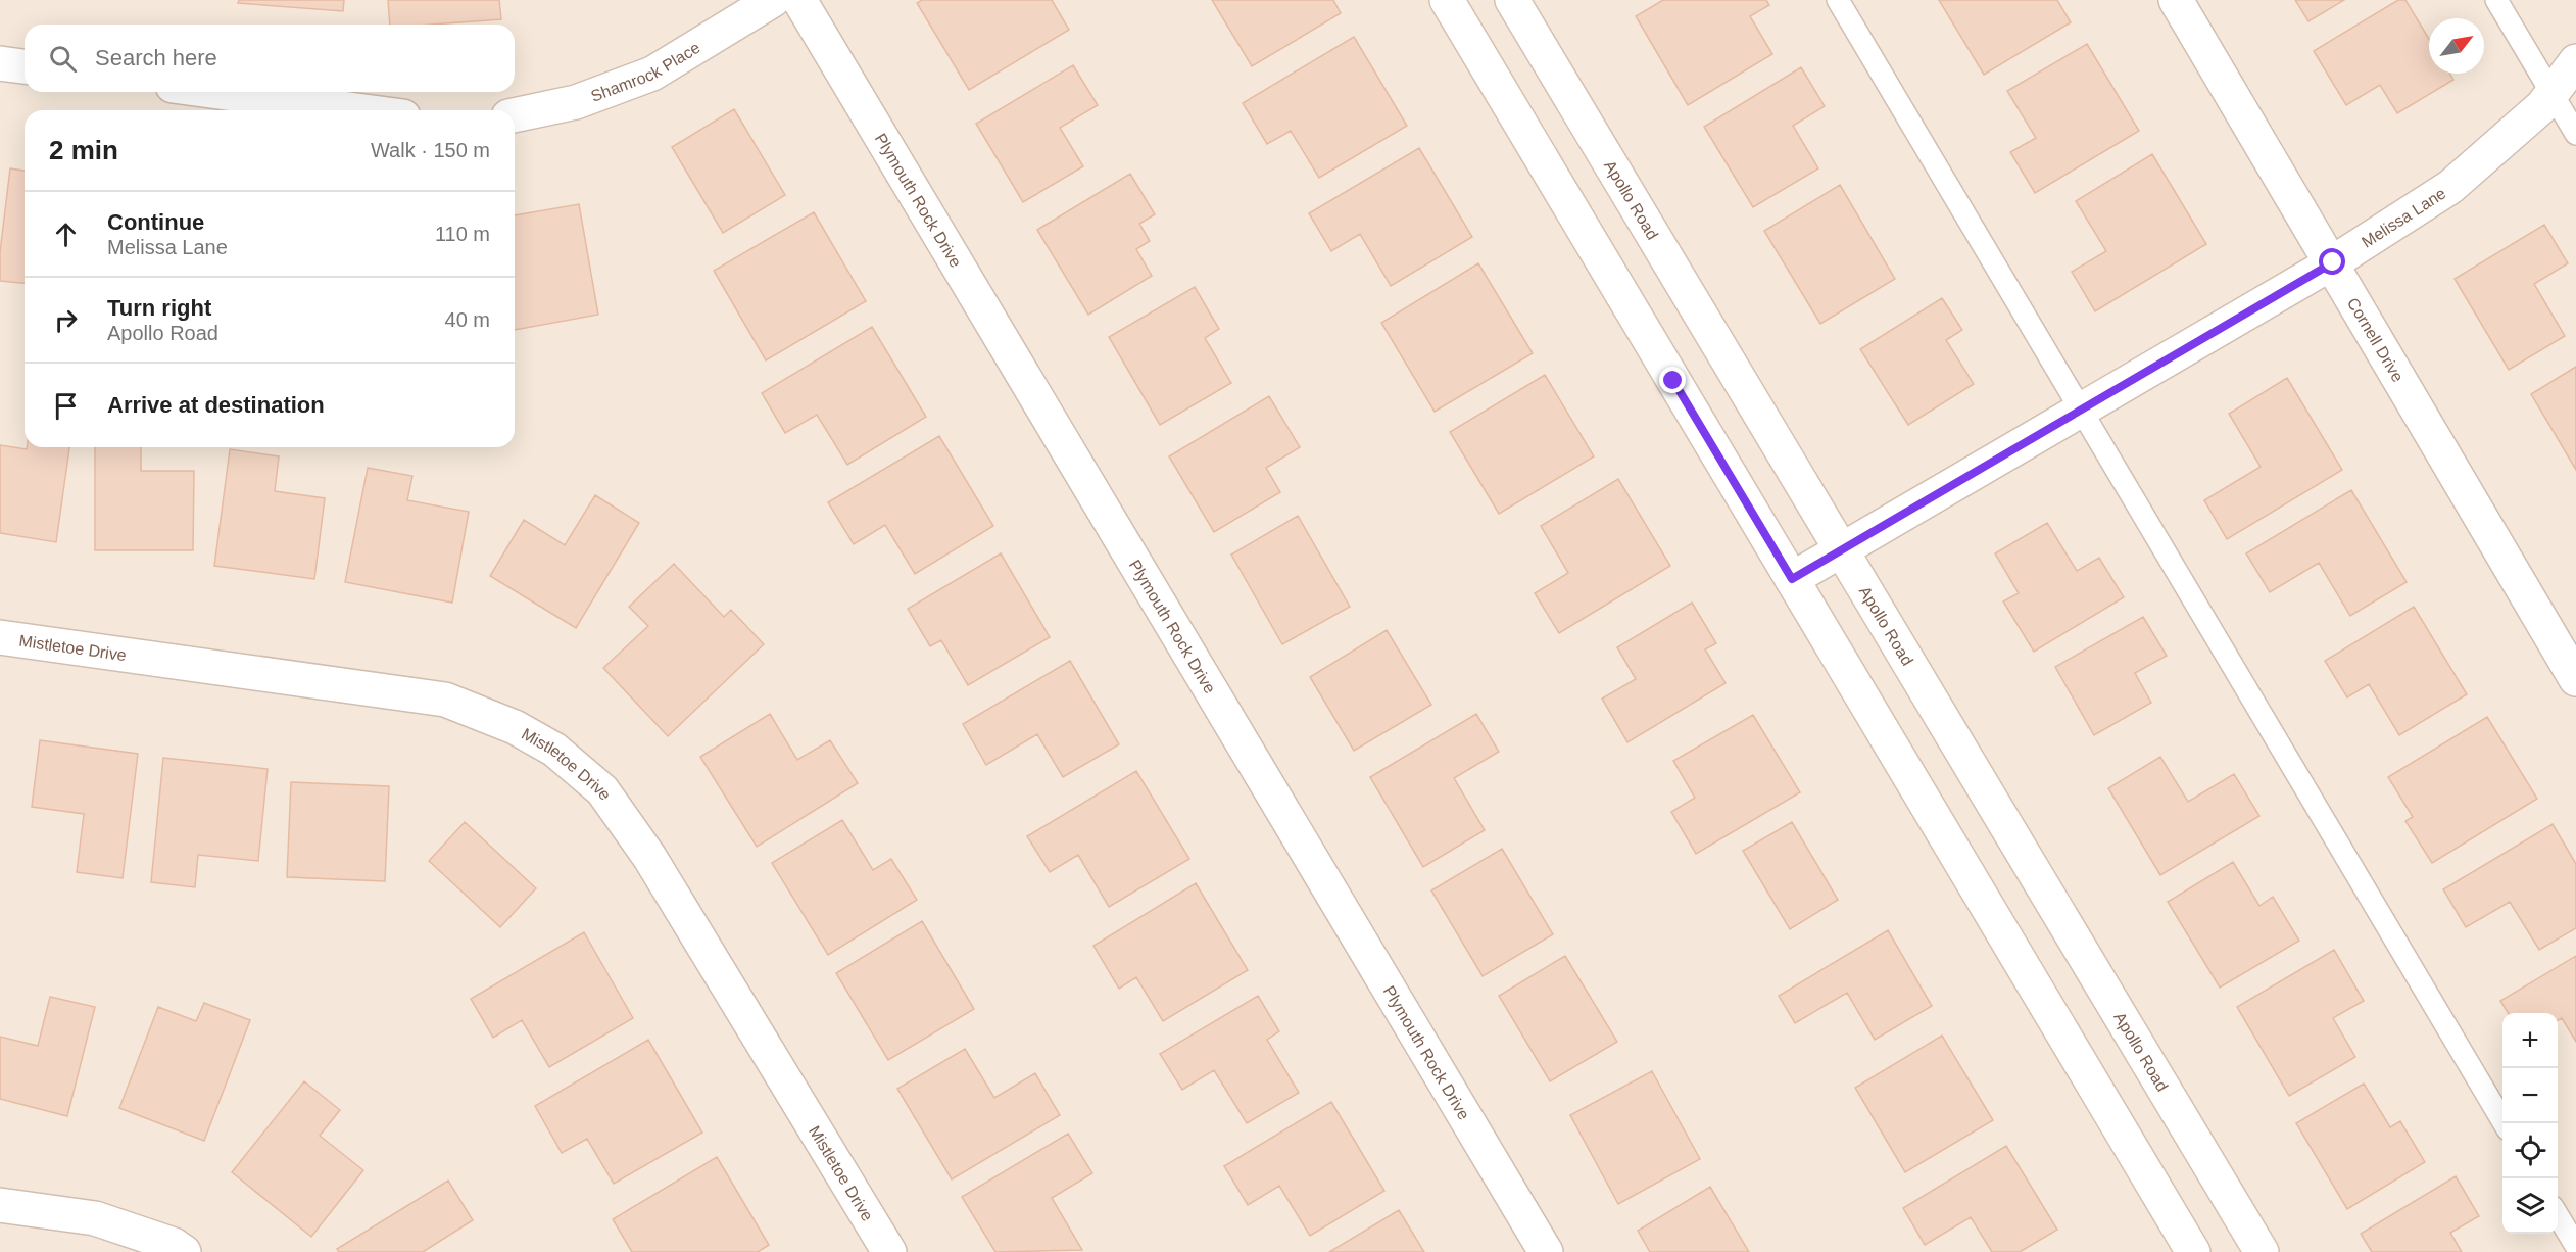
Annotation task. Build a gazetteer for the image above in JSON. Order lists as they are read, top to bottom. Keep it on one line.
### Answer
{"streets":{"street":["Shamrock Place","Plymouth Rock Drive","Apollo Road","Melissa Lane","Cornell Drive","Mistletoe Drive"]},"crossings":[["Apollo Road","Melissa Lane"],["Melissa Lane","Cornell Drive"]],"north":"top right","page":{"search":"Search here","heading":["2 min","Walk · 150 m"],"list":[["Continue","Melissa Lane","110 m"],["Turn right","Apollo Road","40 m"],"Arrive at destination"],"map_buttons":["+","−"]}}
